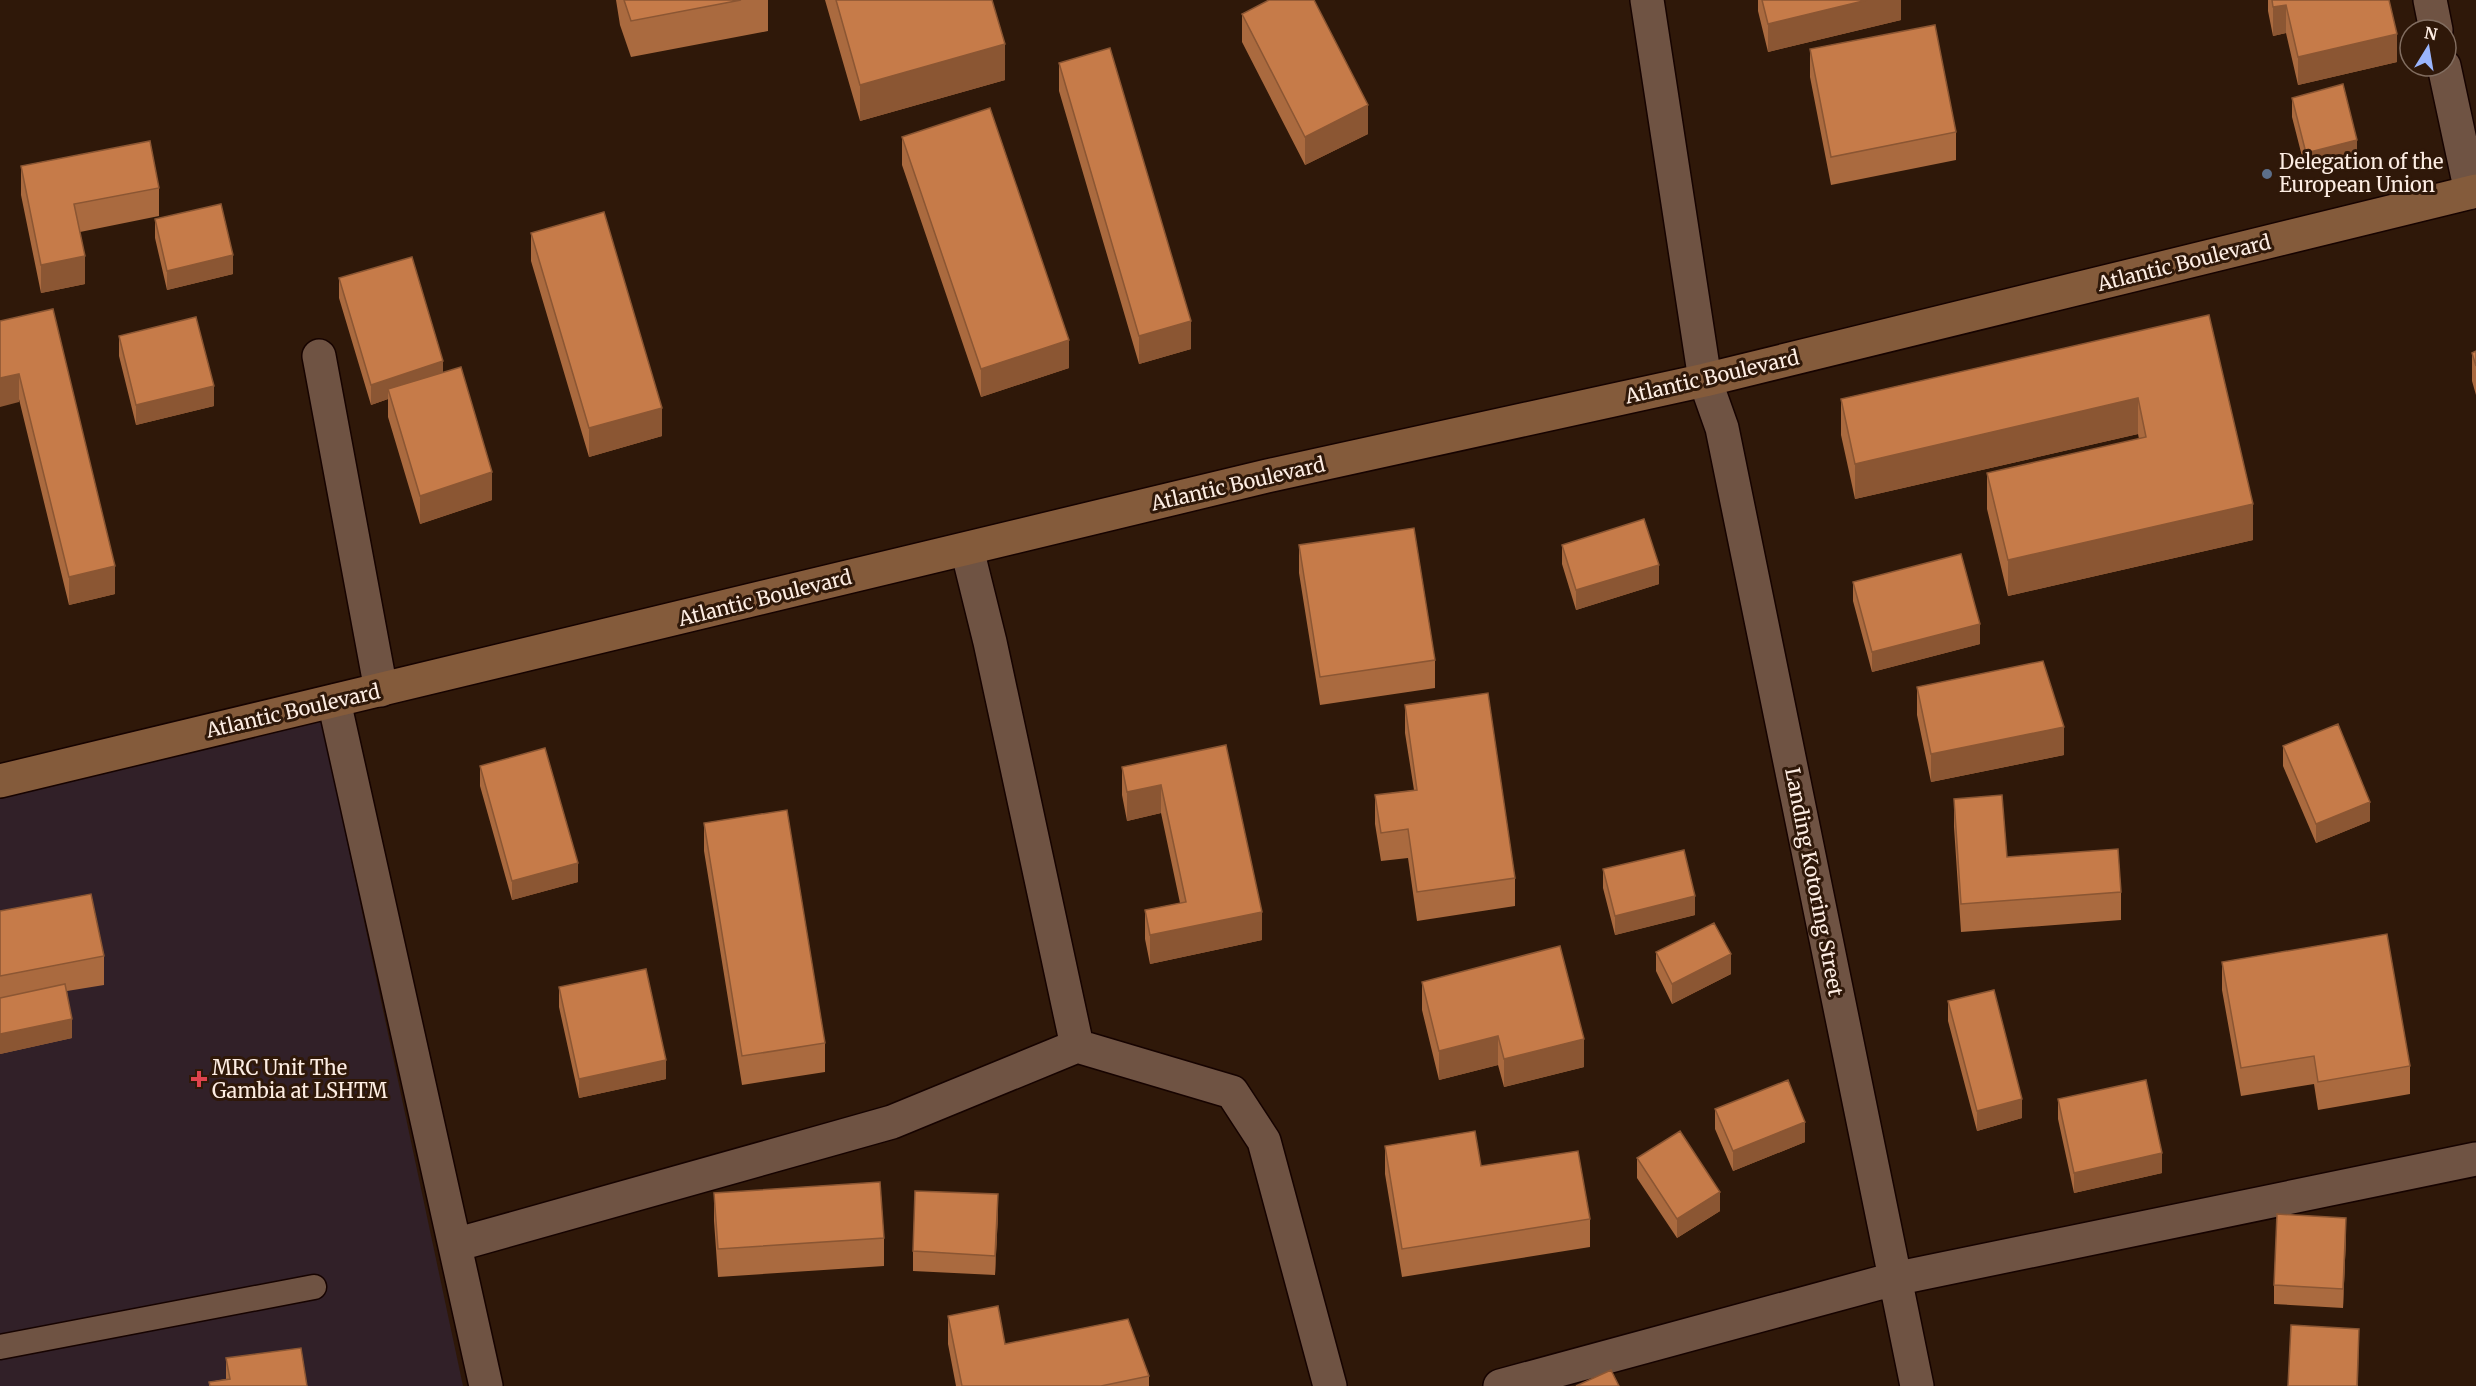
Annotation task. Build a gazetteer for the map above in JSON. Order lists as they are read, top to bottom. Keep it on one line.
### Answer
{"streets":{"street":["Atlantic Boulevard","Landing Kotoring Street"]},"crossings":[["Atlantic Boulevard","Landing Kotoring Street"]],"places":{"other":["Delegation of the European Union"],"health":["MRC Unit The Gambia at LSHTM"]},"north":"top"}
